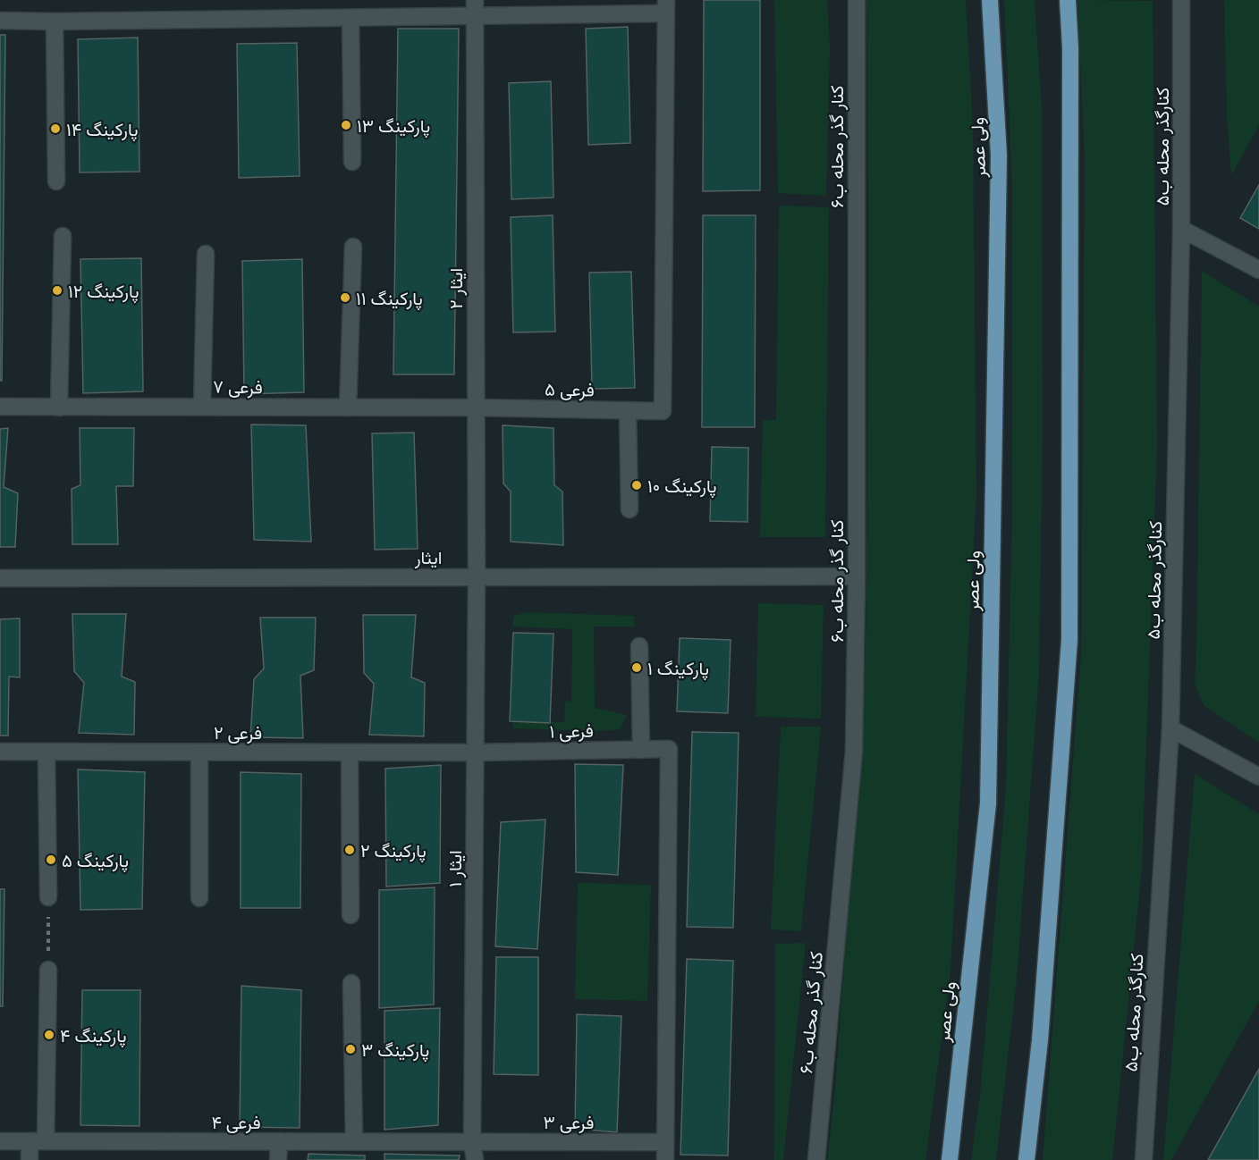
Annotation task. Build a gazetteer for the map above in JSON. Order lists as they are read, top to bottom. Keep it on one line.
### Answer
{"streets":{"main road":["ولی عصر"],"street":["کنار گذر محله ب۶","کنارگذر محله ب۵","ایثار ۲","فرعی ۷","فرعی ۵","ایثار","فرعی ۱","فرعی ۲","ایثار ۱","فرعی ۴","فرعی ۳"]},"crossings":[["کنار گذر محله ب۶","ایثار"],["ایثار ۲","فرعی ۷"],["ایثار ۲","فرعی ۵"],["ایثار ۲","ایثار"],["ایثار ۲","ایثار ۱"],["فرعی ۷","فرعی ۵"],["ایثار","ایثار ۱"],["فرعی ۱","فرعی ۲"],["فرعی ۱","ایثار ۱"],["فرعی ۱","فرعی ۳"],["فرعی ۲","ایثار ۱"],["ایثار ۱","فرعی ۴"],["ایثار ۱","فرعی ۳"],["فرعی ۴","فرعی ۳"]],"places":["پارکینگ ۱۳","پارکینگ ۱۴","پارکینگ ۱۲","پارکینگ ۱۱","پارکینگ ۱۰","پارکینگ ۱","پارکینگ ۲","پارکینگ ۵","پارکینگ ۴","پارکینگ ۳"]}
